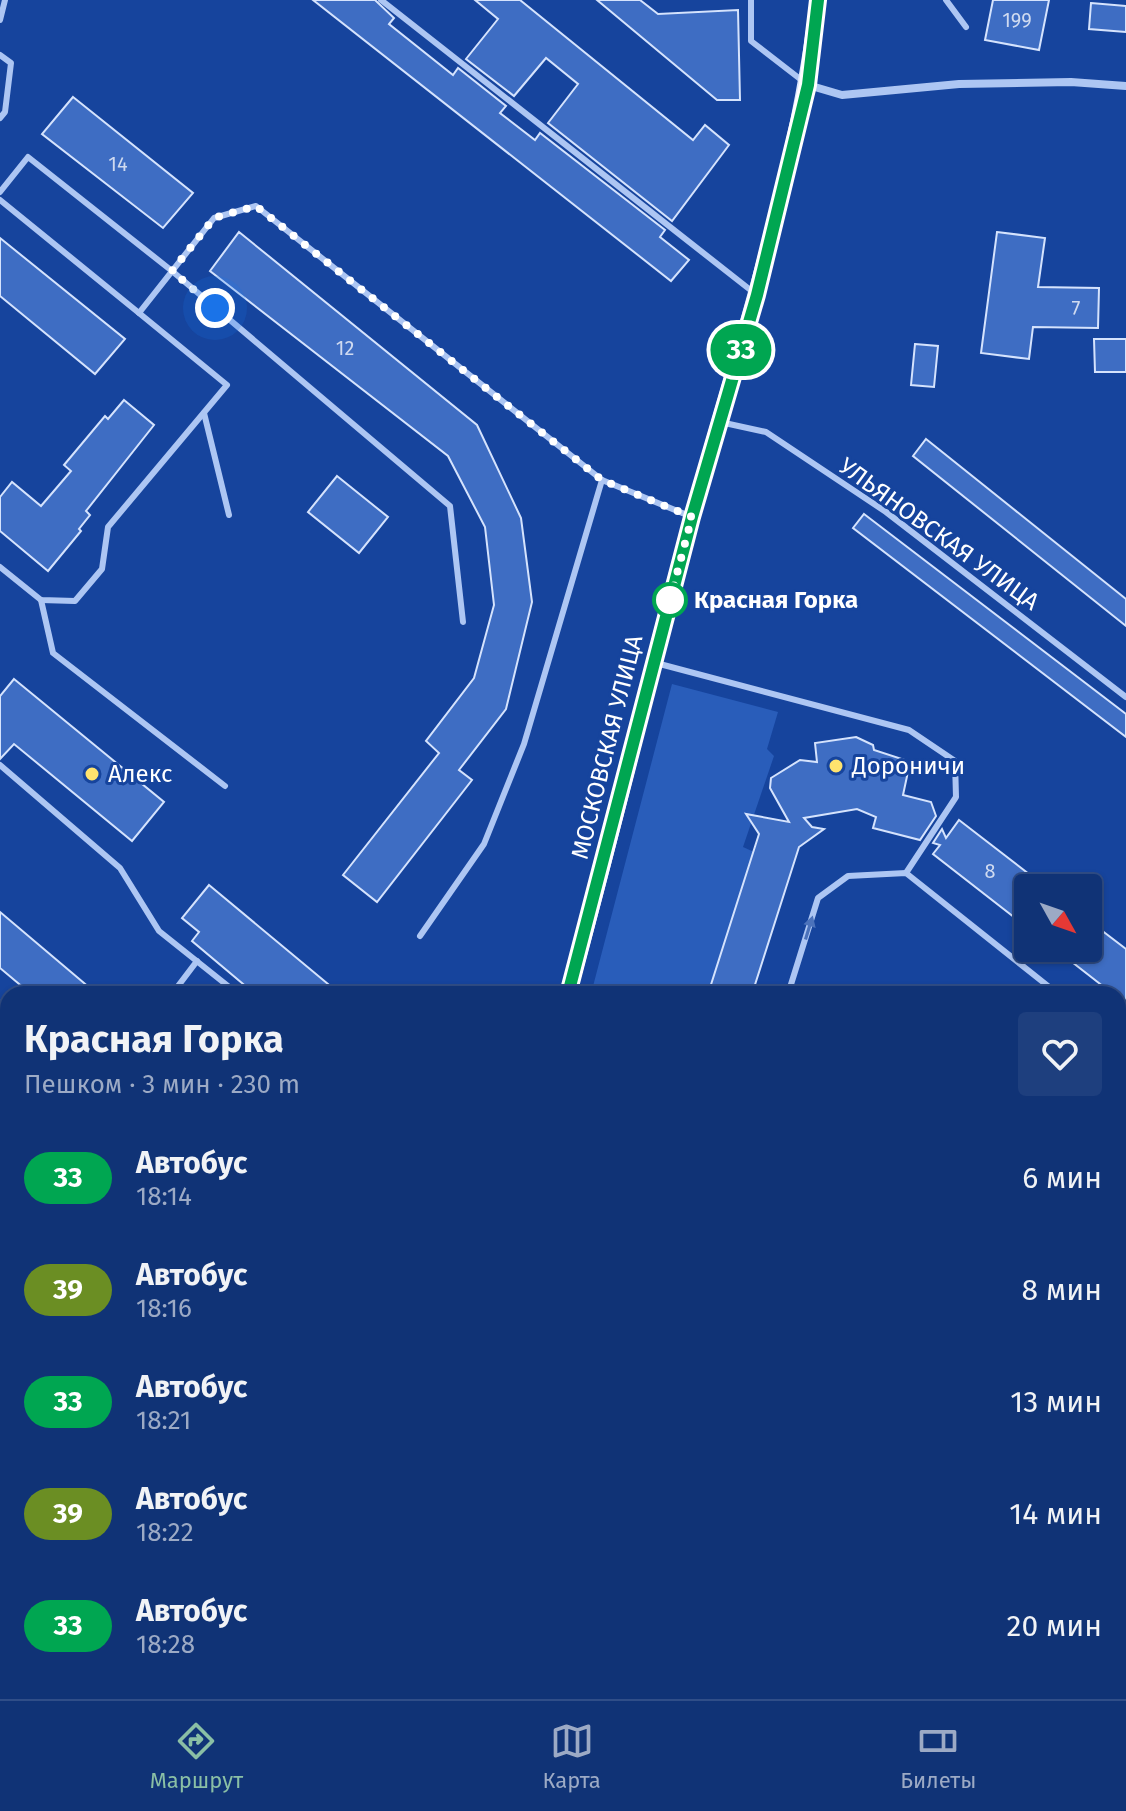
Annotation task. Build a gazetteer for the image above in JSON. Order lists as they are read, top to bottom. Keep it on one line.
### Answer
{"streets":{"main road":["МОСКОВСКАЯ УЛИЦА"],"lane":["УЛЬЯНОВСКАЯ УЛИЦА"]},"crossings":[["УЛЬЯНОВСКАЯ УЛИЦА","МОСКОВСКАЯ УЛИЦА"]],"places":["Красная Горка","Дороничи","Алекс"],"lines":["bus line 33"],"house_numbers":["199","14","7","12","8"],"north":"bottom right","page":{"on_map":"33","heading":["Красная Горка","Пешком · 3 мин · 230 m"],"list":[{"mark":"33","name":"Автобус","note":"18:14","value":"6 мин"},{"mark":"39","name":"Автобус","note":"18:16","value":"8 мин"},{"mark":"33","name":"Автобус","note":"18:21","value":"13 мин"},{"mark":"39","name":"Автобус","note":"18:22","value":"14 мин"},{"mark":"33","name":"Автобус","note":"18:28","value":"20 мин"}],"tabs":["Маршрут","Карта","Билеты"]}}
